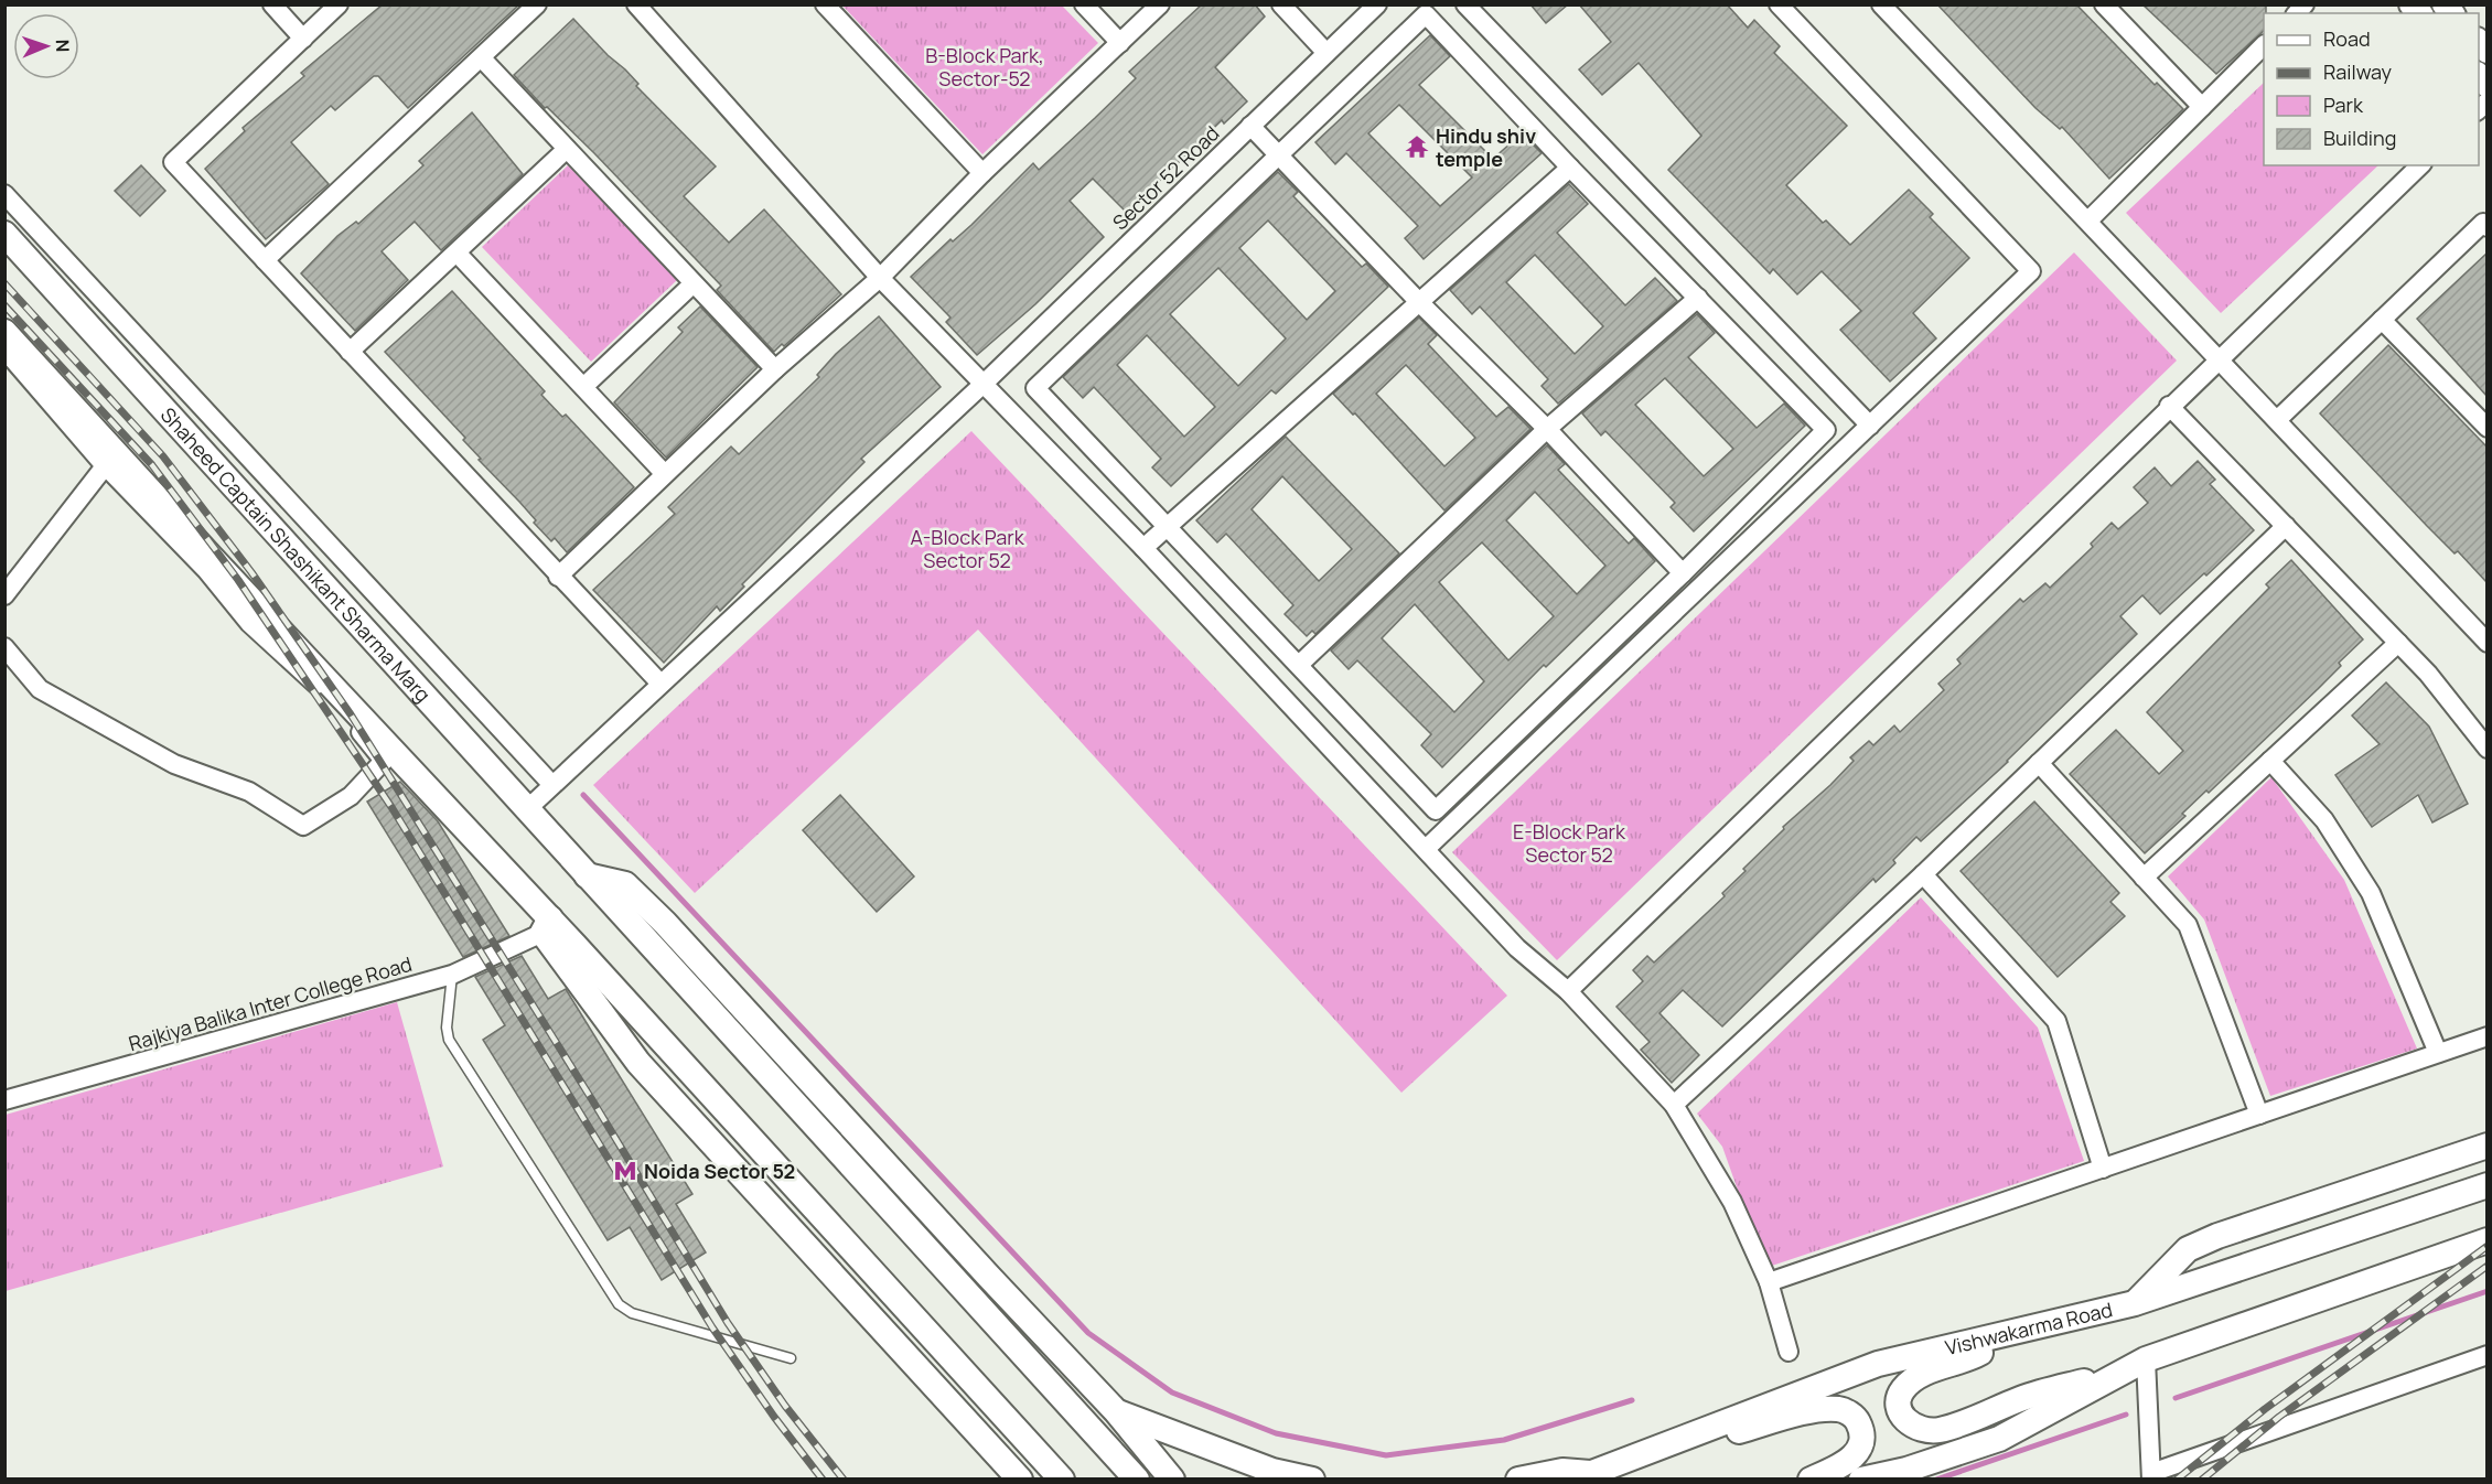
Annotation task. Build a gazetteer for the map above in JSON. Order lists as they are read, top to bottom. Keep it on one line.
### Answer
{"streets":{"main road":["Shaheed Captain Shashikant Sharma Marg","Vishwakarma Road"],"street":["Sector 52 Road","Rajkiya Balika Inter College Road"]},"crossings":[["Sector 52 Road","Shaheed Captain Shashikant Sharma Marg"]],"parks":["B-Block Park, Sector-52","A-Block Park Sector 52","E-Block Park Sector 52"],"places":{"temple":["Hindu shiv temple"],"metro station":["Noida Sector 52"]},"legend":["Road","Railway","Park","Building"],"north":"right"}
